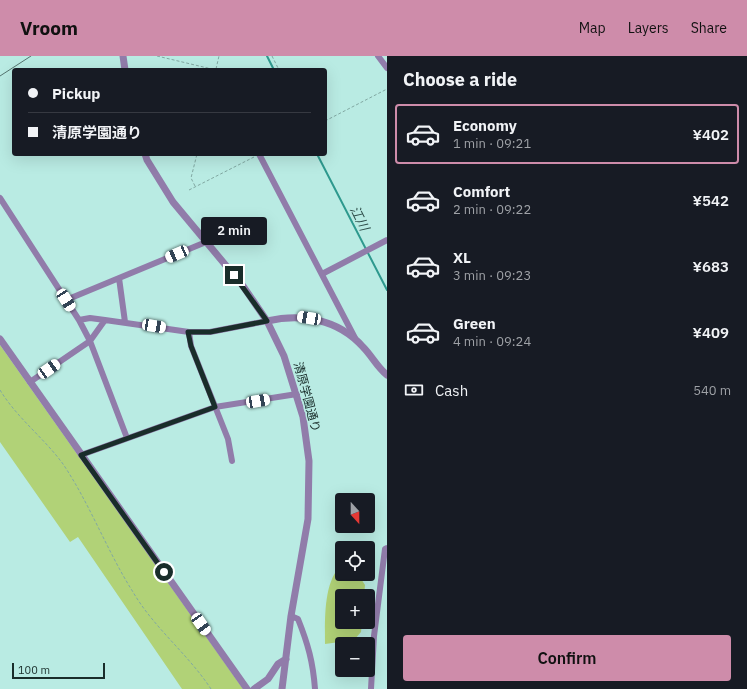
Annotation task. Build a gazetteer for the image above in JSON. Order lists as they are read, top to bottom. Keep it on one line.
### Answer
{"streets":{"street":["清原学園通り"]},"water":["江川"],"scale_bar":"100 m","north":"bottom","page":{"header":"Vroom","nav":["Map","Layers","Share"],"heading":"Choose a ride","banner":["Pickup","清原学園通り"],"list":[{"name":"Economy","note":"1 min · 09:21","value":"¥402"},{"name":"Comfort","note":"2 min · 09:22","value":"¥542"},{"name":"XL","note":"3 min · 09:23","value":"¥683"},{"name":"Green","note":"4 min · 09:24","value":"¥409"}],"bubble":"2 min","pay":["Cash","540 m"],"map_buttons":["+","−"],"buttons":"Confirm","scale":"100 m"}}
